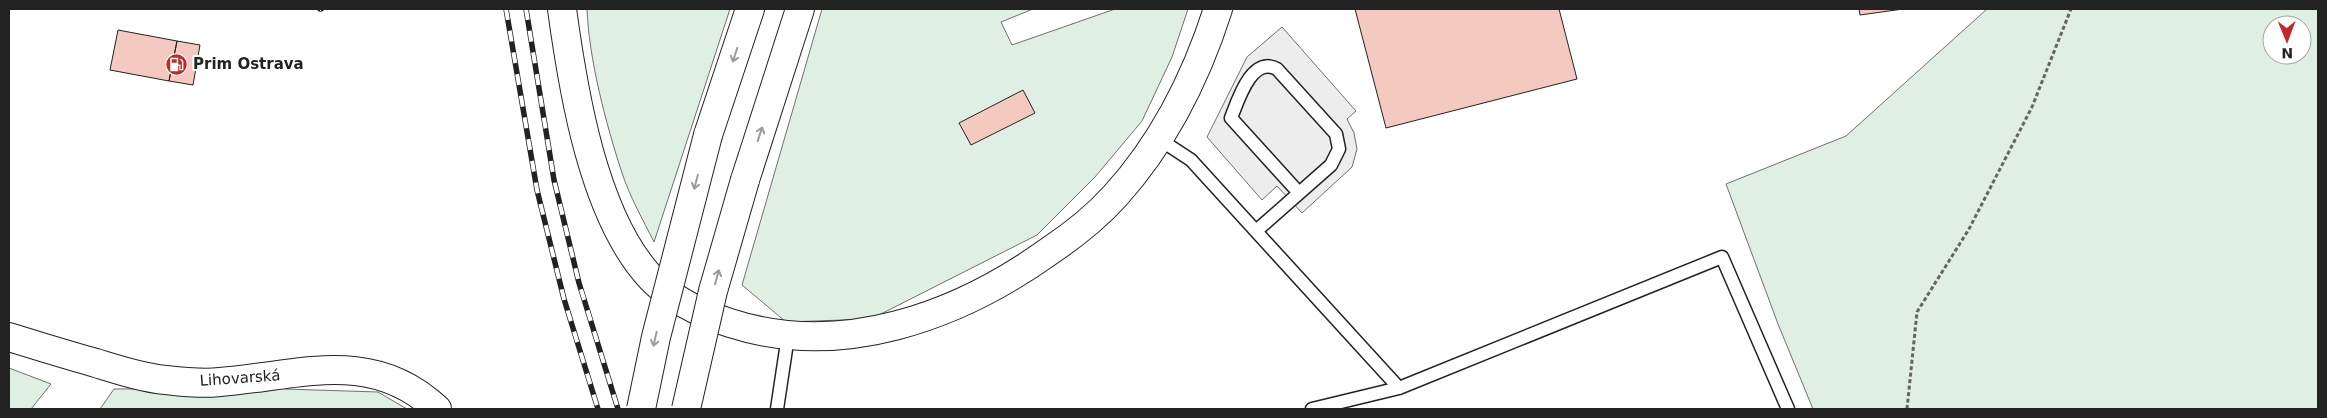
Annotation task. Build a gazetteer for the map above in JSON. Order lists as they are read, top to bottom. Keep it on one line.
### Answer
{"streets":{"main road":["Lihovarská"]},"places":{"fuel station":["Prim Ostrava"]},"north":"bottom"}
